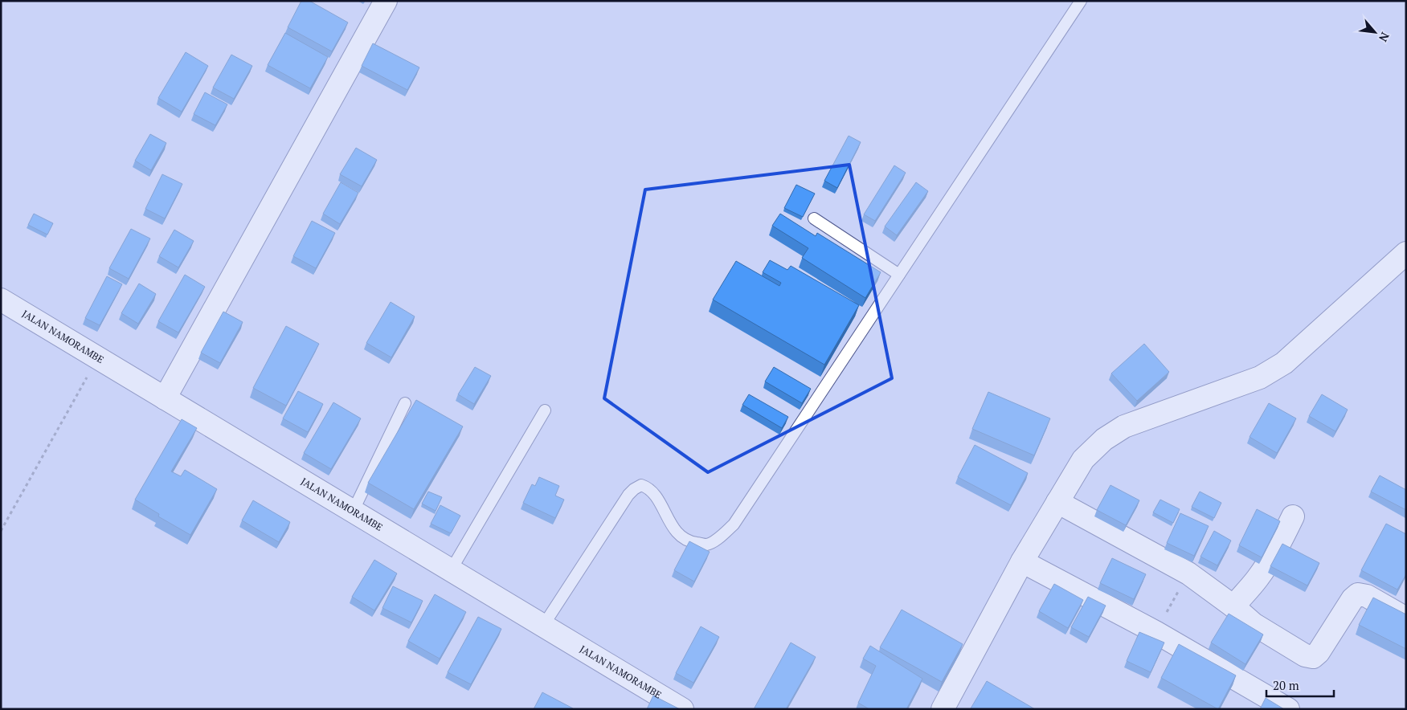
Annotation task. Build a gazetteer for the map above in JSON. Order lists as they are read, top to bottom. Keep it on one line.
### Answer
{"streets":{"street":["JALAN NAMORAMBE"]},"scale_bar":"20 m","north":"bottom right"}
